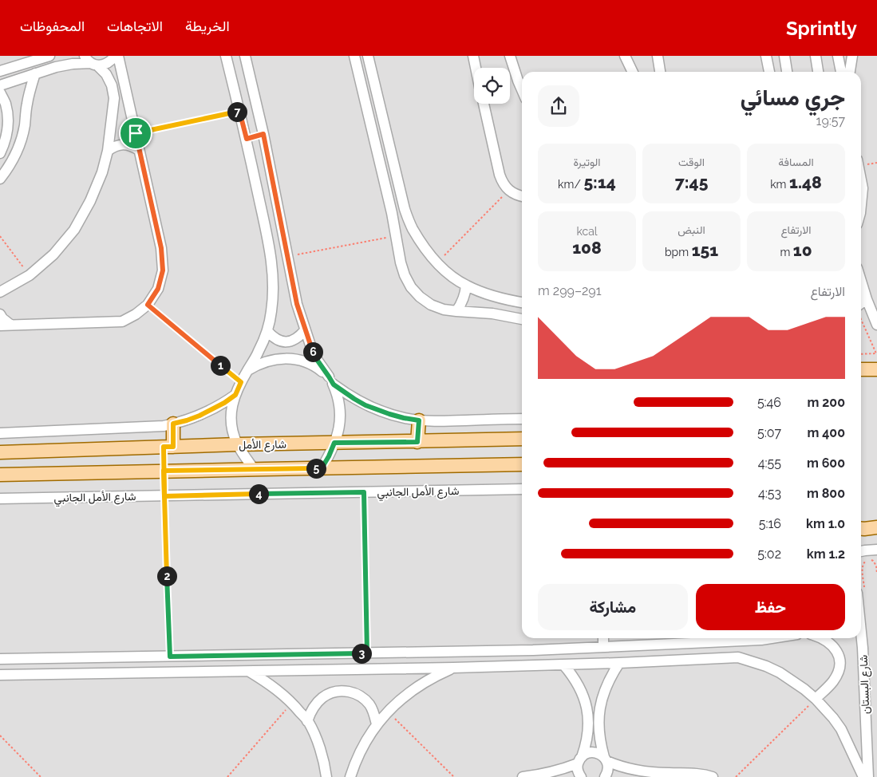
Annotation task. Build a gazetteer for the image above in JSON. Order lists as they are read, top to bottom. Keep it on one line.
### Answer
{"streets":{"main road":["شارع الأمل"],"street":["شارع الأمل الجانبي","شارع البستان"]},"page":{"header":"Sprintly","nav":["الخريطة","الاتجاهات","المحفوظات"],"heading":["جري مسائي","19:57"],"pins":["7","6","1","5","4","2","3"],"stats":[["المسافة","1.48 km"],["الوقت","7:45"],["الوتيرة","5:14 /km"],["الارتفاع","10 m"],["النبض","151 bpm"],["kcal","108"]],"chart":["الارتفاع","291–299 m"],"list":[{"name":"200 m","note":"5:46"},{"name":"400 m","note":"5:07"},{"name":"600 m","note":"4:55"},{"name":"800 m","note":"4:53"},{"name":"1.0 km","note":"5:16"},{"name":"1.2 km","note":"5:02"}],"buttons":["حفظ","مشاركة"]}}
